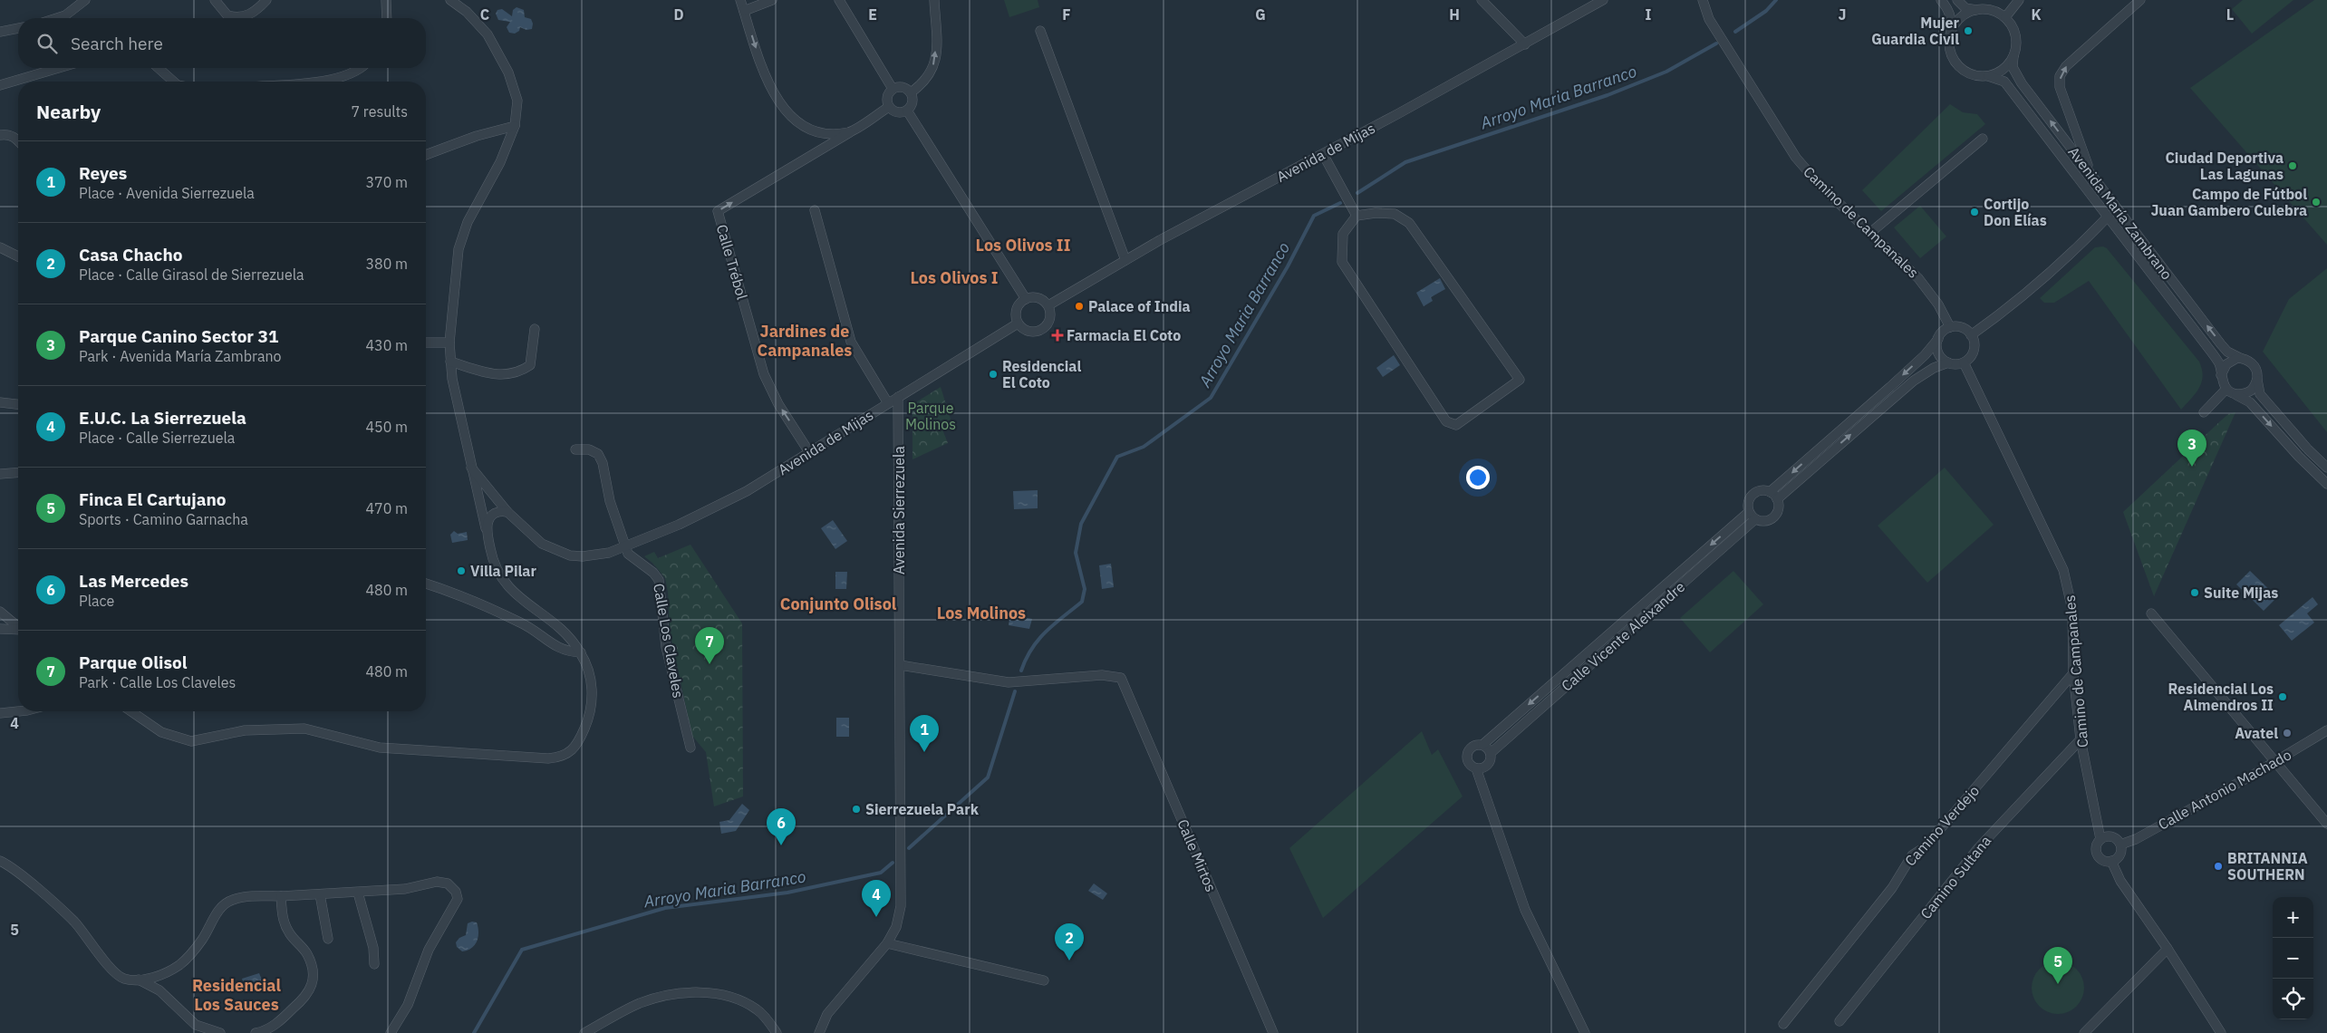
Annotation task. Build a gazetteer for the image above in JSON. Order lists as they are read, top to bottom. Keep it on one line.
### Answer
{"streets":{"street":["Avenida de Mijas","Avenida María Zambrano","Camino de Campanales","Calle Trébol","Avenida Sierrezuela","Calle Vicente Aleixandre","Calle Los Claveles","Calle Antonio Machado","Camino Verdejo","Calle Mirtos","Camino Sultana"]},"crossings":[["Avenida de Mijas","Calle Trébol"],["Avenida de Mijas","Avenida Sierrezuela"],["Avenida de Mijas","Calle Los Claveles"],["Camino de Campanales","Calle Antonio Machado"],["Camino de Campanales","Camino Verdejo"],["Camino de Campanales","Camino Sultana"],["Avenida Sierrezuela","Calle Mirtos"]],"districts":["Los Olivos II","Los Olivos I","Jardines de Campanales","Conjunto Olisol","Los Molinos","Residencial Los Sauces"],"water":["Arroyo Maria Barranco"],"parks":["Parque Molinos"],"places":{"other":["Mujer Guardia Civil","Ciudad Deportiva Las Lagunas","Campo de Fútbol Juan Gambero Culebra","Cortijo Don Elías","Palace of India","Residencial El Coto","Villa Pilar","Suite Mijas","Residencial Los Almendros II","Avatel","Sierrezuela Park","BRITANNIA SOUTHERN"],"health":["Farmacia El Coto"]},"page":{"search":"Search here","heading":["Nearby","7 results"],"list":[{"mark":"1","name":"Reyes","note":"Place · Avenida Sierrezuela","value":"370 m"},{"mark":"2","name":"Casa Chacho","note":"Place · Calle Girasol de Sierrezuela","value":"380 m"},{"mark":"3","name":"Parque Canino Sector 31","note":"Park · Avenida María Zambrano","value":"430 m"},{"mark":"4","name":"E.U.C. La Sierrezuela","note":"Place · Calle Sierrezuela","value":"450 m"},{"mark":"5","name":"Finca El Cartujano","note":"Sports · Camino Garnacha","value":"470 m"},{"mark":"6","name":"Las Mercedes","note":"Place","value":"480 m"},{"mark":"7","name":"Parque Olisol","note":"Park · Calle Los Claveles","value":"480 m"}],"pins":["3","7","1","6","4","2","5"],"map_buttons":["+","−"]},"grid":{"columns":["C","D","E","F","G","H","I","J","K","L"],"rows":["4","5"]}}
